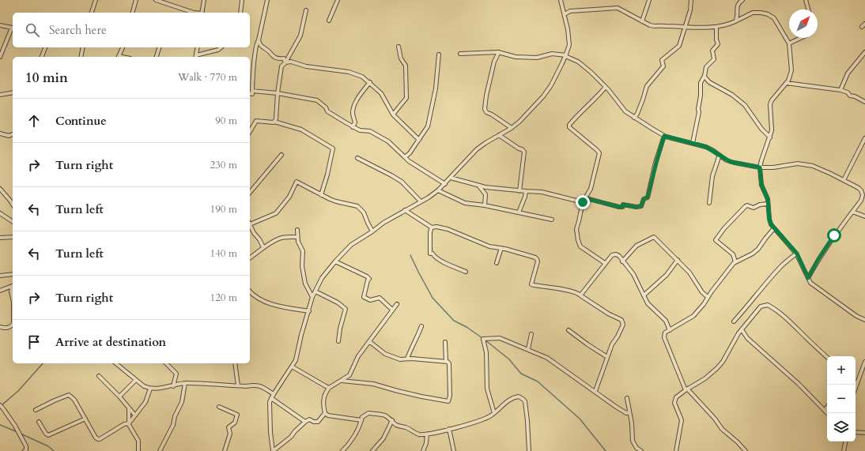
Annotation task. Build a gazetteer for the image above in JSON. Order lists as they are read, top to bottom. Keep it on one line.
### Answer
{"north":"top right","page":{"search":"Search here","heading":["10 min","Walk · 770 m"],"list":[["Continue","90 m"],["Turn right","230 m"],["Turn left","190 m"],["Turn left","140 m"],["Turn right","120 m"],"Arrive at destination"],"map_buttons":["+","−"]}}
